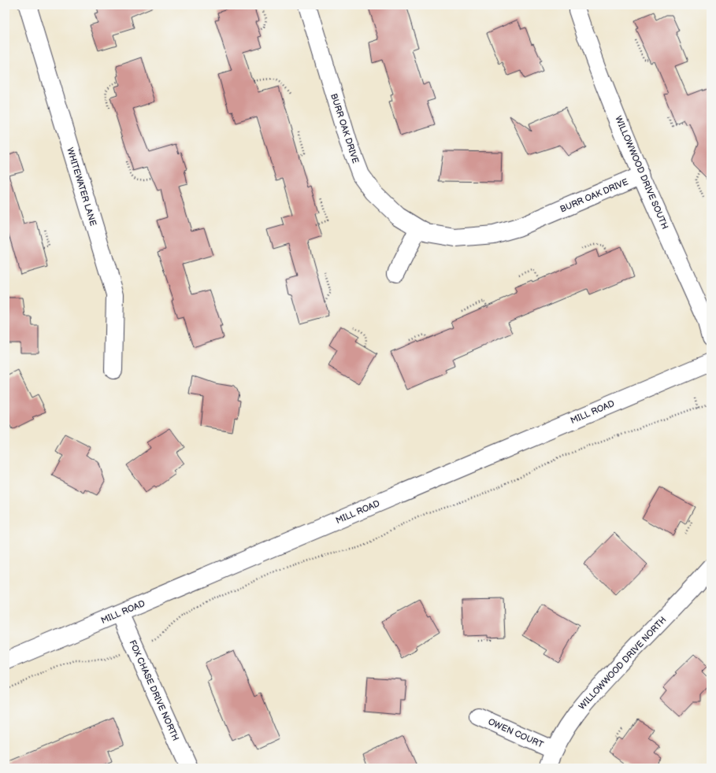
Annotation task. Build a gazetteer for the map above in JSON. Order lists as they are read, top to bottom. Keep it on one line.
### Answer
{"streets":{"street":["BURR OAK DRIVE","WILLOWWOOD DRIVE SOUTH","WHITEWATER LANE","MILL ROAD","WILLOWWOOD DRIVE NORTH","FOX CHASE DRIVE NORTH","OWEN COURT"]},"crossings":[["BURR OAK DRIVE","WILLOWWOOD DRIVE SOUTH"],["MILL ROAD","FOX CHASE DRIVE NORTH"],["WILLOWWOOD DRIVE NORTH","OWEN COURT"]]}
